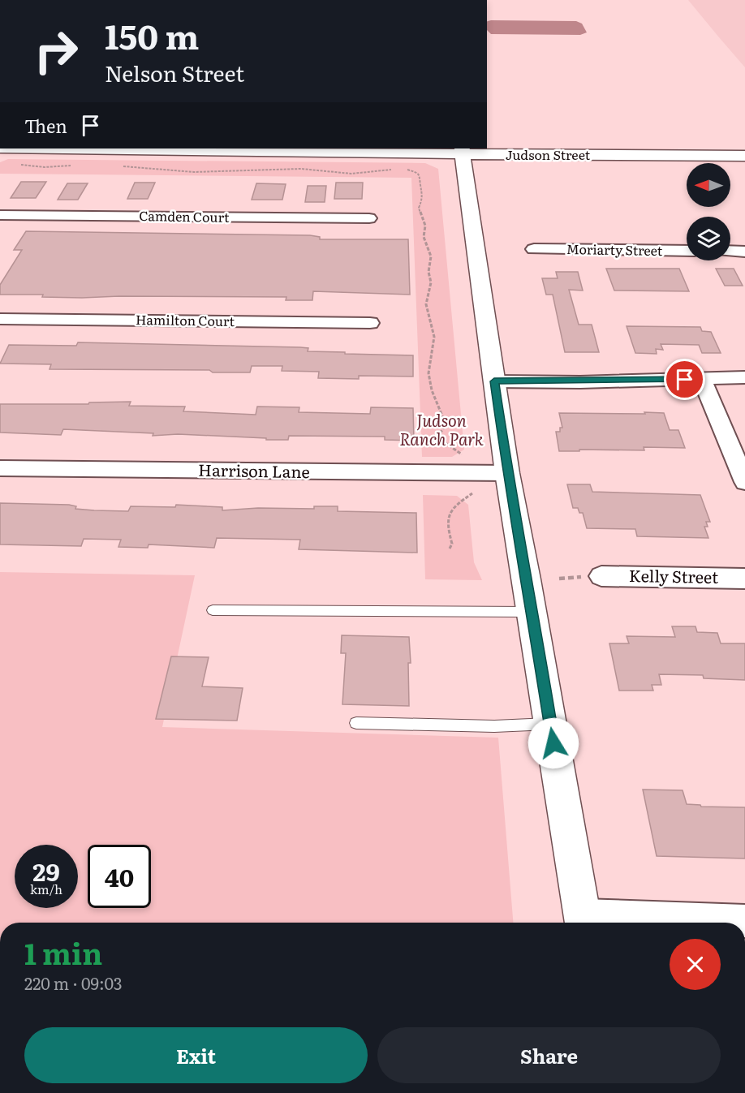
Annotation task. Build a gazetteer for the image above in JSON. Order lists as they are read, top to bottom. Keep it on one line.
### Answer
{"streets":{"street":["Judson Street","Camden Court","Moriarty Street","Hamilton Court","Harrison Lane","Kelly Street"]},"parks":["Judson Ranch Park"],"north":"left","page":{"turn":["150 m","Nelson Street"],"then":"Then","speed":"29 km/h","limit":"40","heading":["1 min","220 m · 09:03"],"buttons":["Exit","Share"]}}
